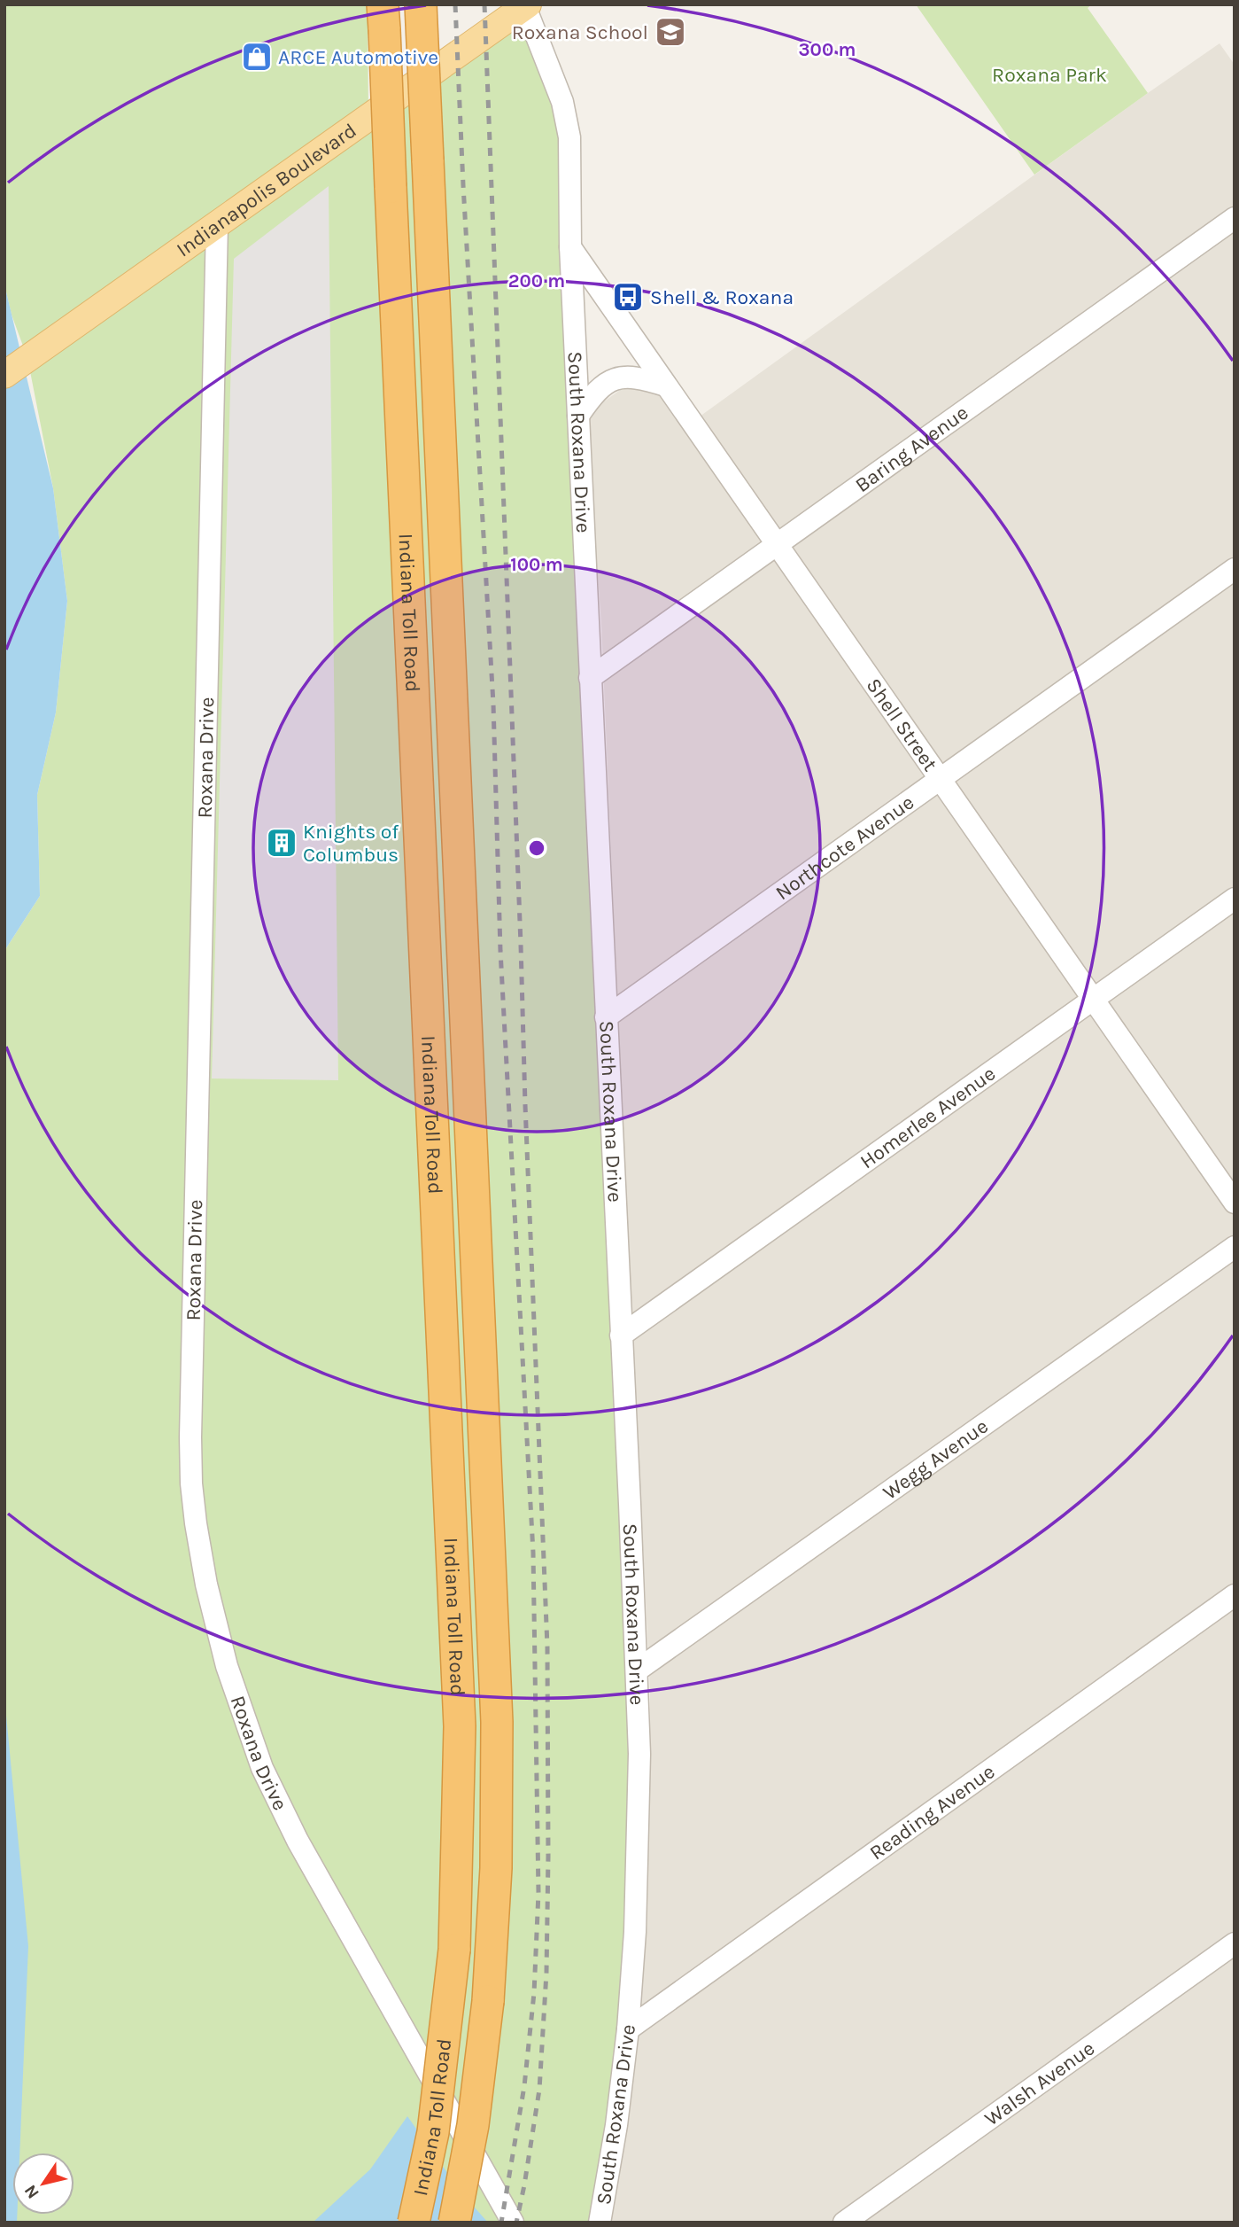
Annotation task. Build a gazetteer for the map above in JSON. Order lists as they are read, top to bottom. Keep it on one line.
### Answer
{"streets":{"highway":["Indiana Toll Road"],"main road":["Indianapolis Boulevard"],"street":["South Roxana Drive","Baring Avenue","Shell Street","Roxana Drive","Northcote Avenue","Homerlee Avenue","Wegg Avenue","Reading Avenue","Walsh Avenue"]},"crossings":[["Indianapolis Boulevard","South Roxana Drive"],["Indianapolis Boulevard","Roxana Drive"],["South Roxana Drive","Baring Avenue"],["South Roxana Drive","Shell Street"],["South Roxana Drive","Northcote Avenue"],["South Roxana Drive","Homerlee Avenue"],["South Roxana Drive","Wegg Avenue"],["South Roxana Drive","Reading Avenue"],["Baring Avenue","Shell Street"],["Shell Street","Northcote Avenue"],["Shell Street","Homerlee Avenue"]],"parks":["Roxana Park"],"places":{"school or university":["Roxana School"],"shop":["ARCE Automotive"],"bus stop":["Shell & Roxana"],"building":["Knights of Columbus"]},"north":"bottom left","rings":["300 m","200 m","100 m"]}
